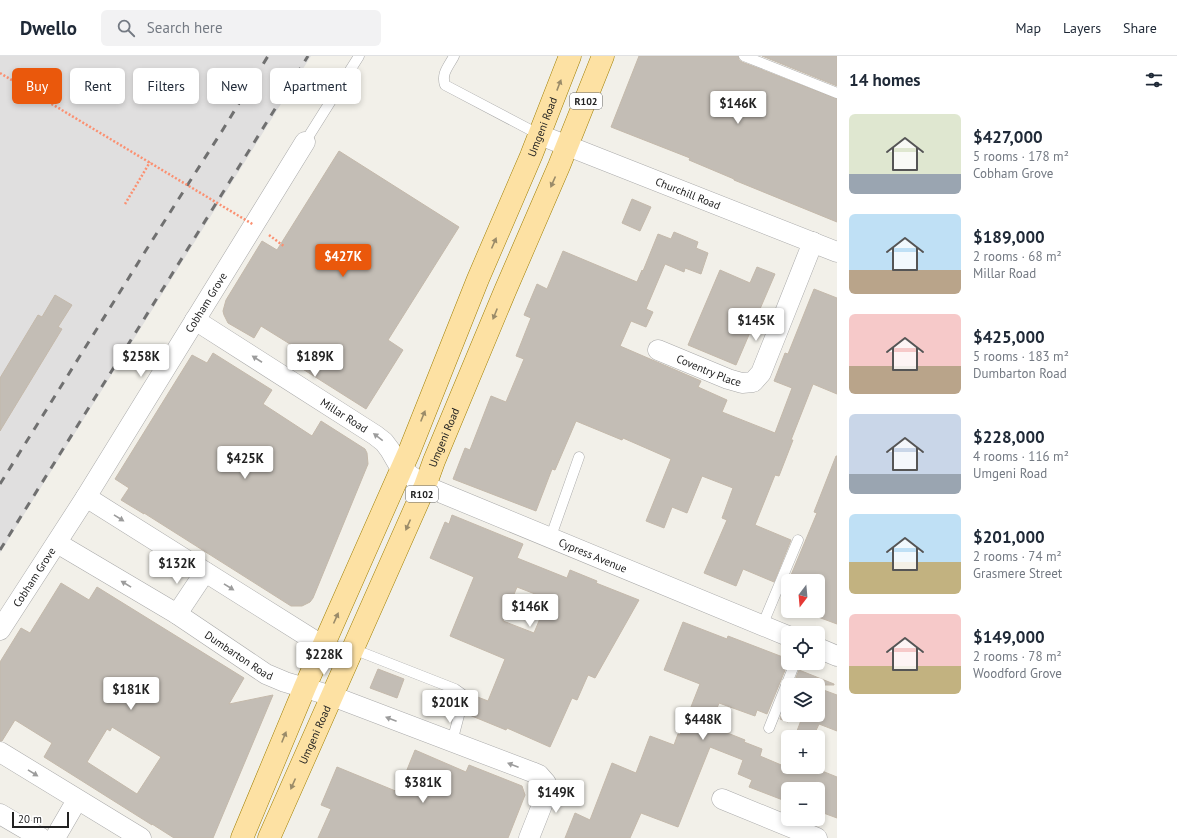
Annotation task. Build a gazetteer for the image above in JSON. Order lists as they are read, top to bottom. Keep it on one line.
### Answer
{"streets":{"main road":["R102","Umgeni Road"],"street":["Churchill Road","Cobham Grove","Coventry Place","Millar Road","Cypress Avenue","Dumbarton Road"]},"crossings":[["Umgeni Road","Churchill Road"],["Umgeni Road","Millar Road"],["Umgeni Road","Cypress Avenue"],["Umgeni Road","Dumbarton Road"],["Churchill Road","Coventry Place"],["Cobham Grove","Millar Road"],["Cobham Grove","Dumbarton Road"],["Millar Road","Cypress Avenue"]],"one_way":["Millar Road"],"scale_bar":"20 m","north":"bottom","page":{"header":"Dwello","search":"Search here","nav":["Map","Layers","Share"],"heading":"14 homes","chip":["Buy","Rent","Filters","New","Apartment"],"price":["$146K","$427K","$145K","$258K","$189K","$425K","$132K","$146K","$228K","$181K","$201K","$448K","$381K","$149K"],"list":[{"name":"$427,000","note":"5 rooms · 178 m² · Cobham Grove"},{"name":"$189,000","note":"2 rooms · 68 m² · Millar Road"},{"name":"$425,000","note":"5 rooms · 183 m² · Dumbarton Road"},{"name":"$228,000","note":"4 rooms · 116 m² · Umgeni Road"},{"name":"$201,000","note":"2 rooms · 74 m² · Grasmere Street"},{"name":"$149,000","note":"2 rooms · 78 m² · Woodford Grove"}],"map_buttons":["+","−"],"scale":"20 m"}}
